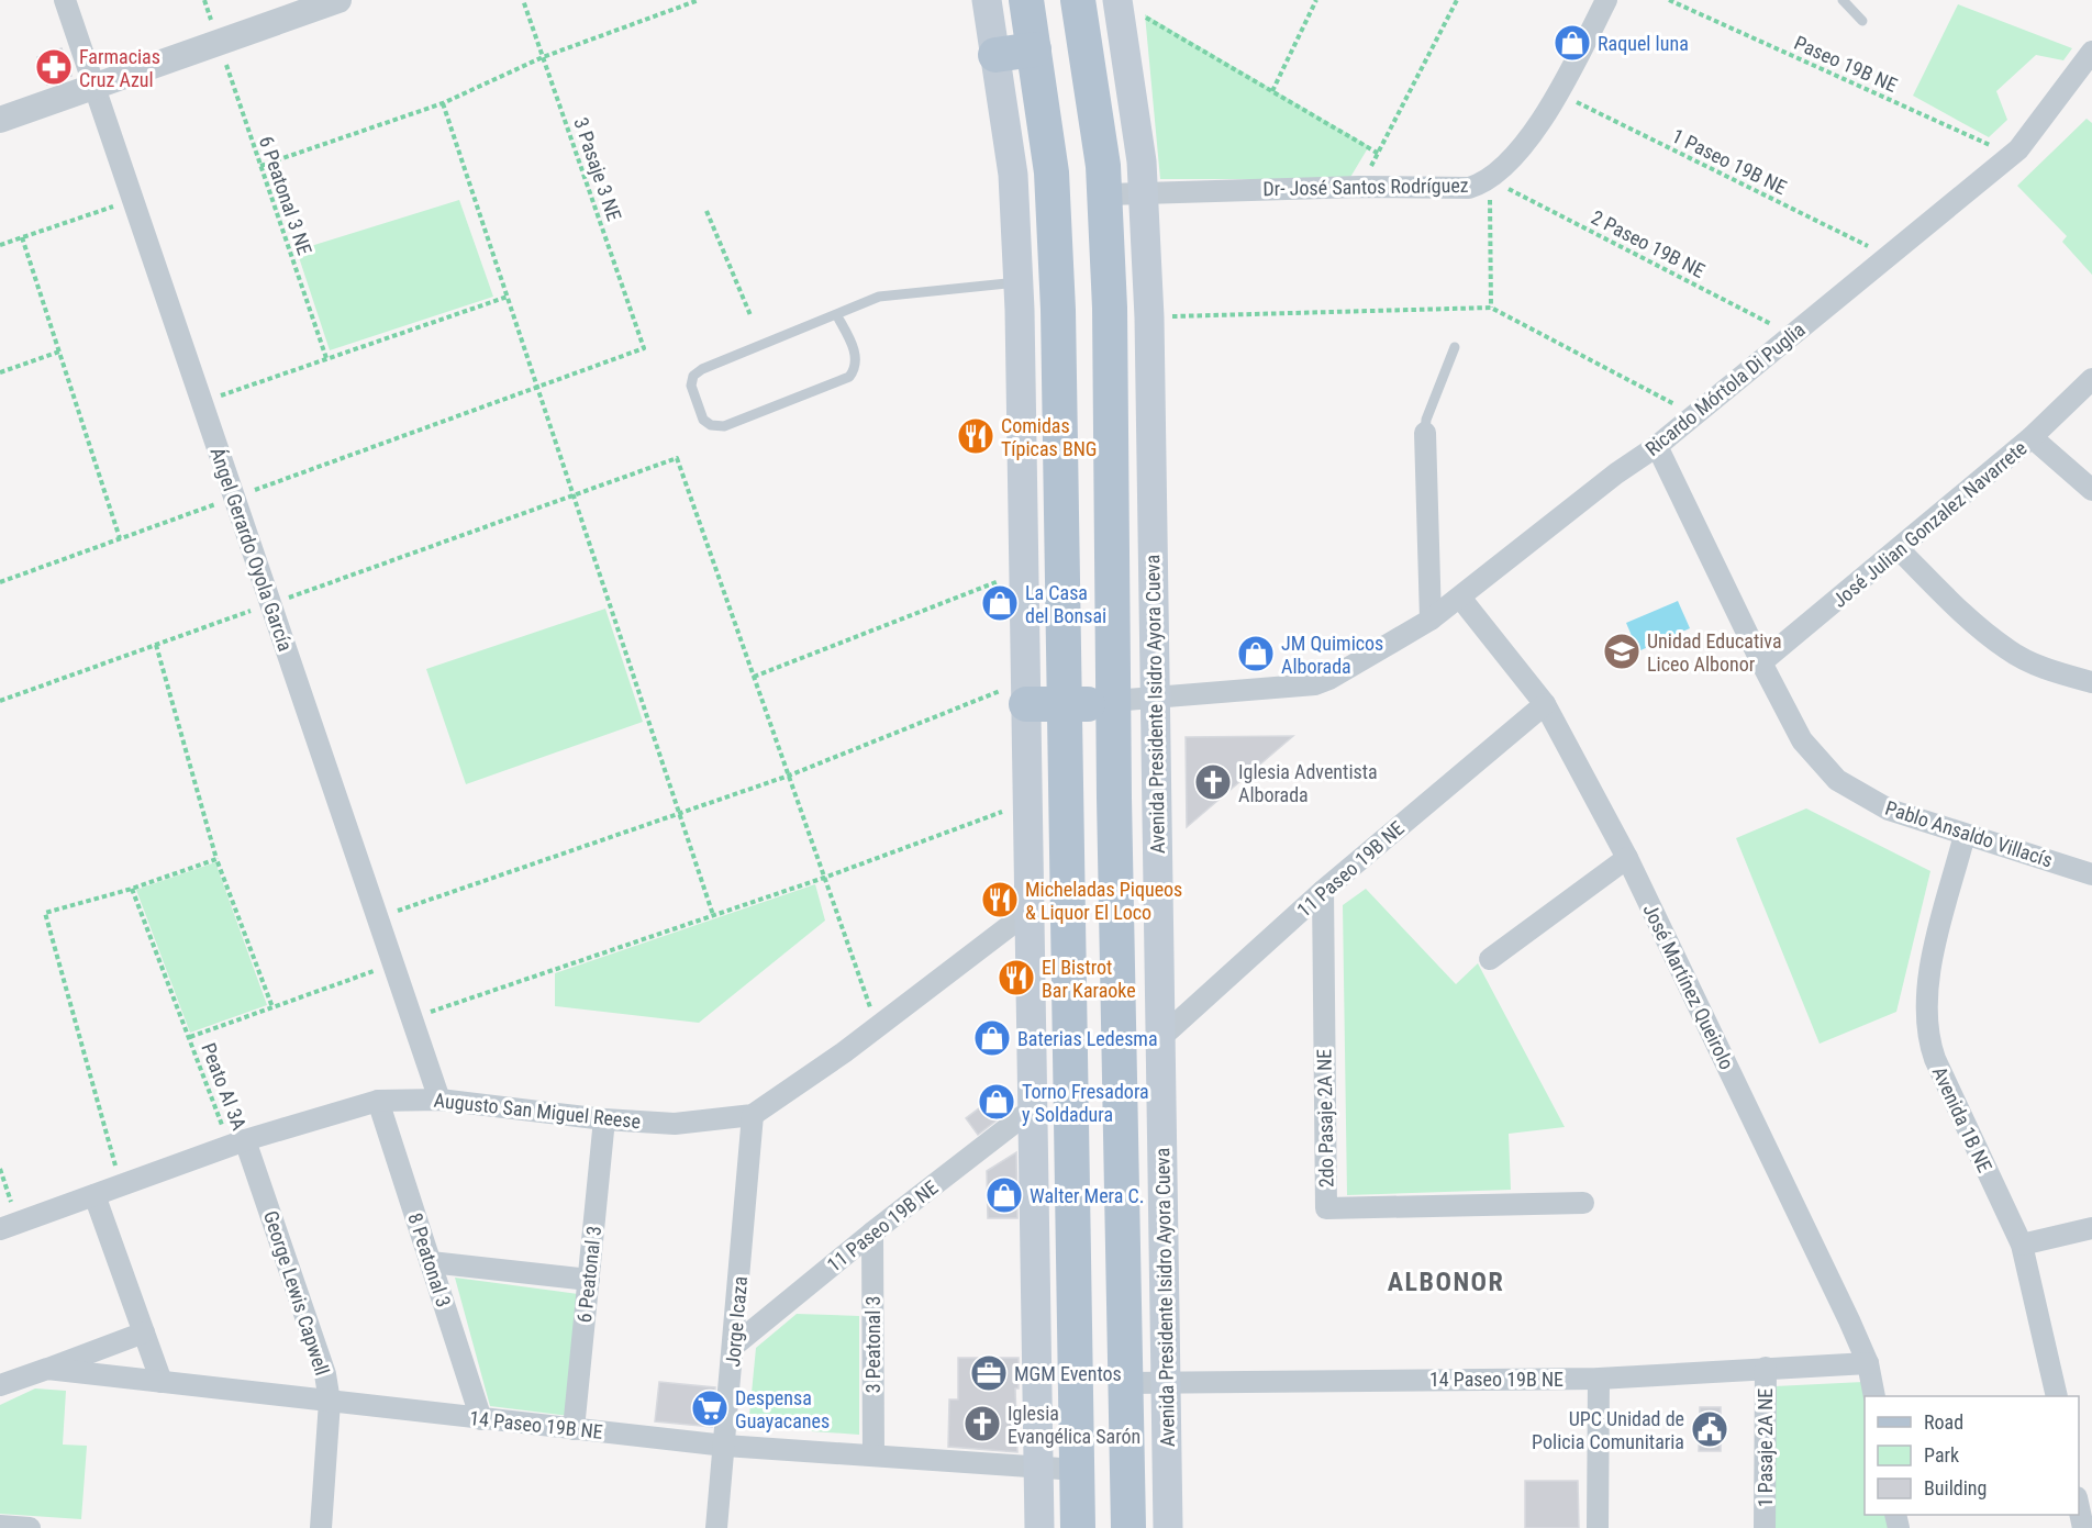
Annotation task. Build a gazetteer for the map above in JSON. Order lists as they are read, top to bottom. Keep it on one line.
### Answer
{"streets":{"main road":["Avenida Presidente Isidro Ayora Cueva"],"street":["Dr- José Santos Rodríguez","Ricardo Mórtola Di Puglia","José Julian Gonzalez Navarrete","Ángel Gerardo Oyola García","Pablo Ansaldo Villacís","11 Paseo 19B NE","José Martínez Queirolo","Augusto San Miguel Reese","2do Pasaje 2A NE","Avenida 1B NE","8 Peatonal 3","6 Peatonal 3","George Lewis Capwell","Jorge Icaza","3 Peatonal 3","14 Paseo 19B NE","1 Pasaje 2A NE"],"path":["Paseo 19B NE","1 Paseo 19B NE","3 Pasaje 3 NE","6 Peatonal 3 NE","2 Paseo 19B NE","Peato Al 3A"]},"crossings":[["Paseo 19B NE","Ricardo Mórtola Di Puglia"],["1 Paseo 19B NE","Dr- José Santos Rodríguez"],["1 Paseo 19B NE","Ricardo Mórtola Di Puglia"],["Dr- José Santos Rodríguez","2 Paseo 19B NE"],["Dr- José Santos Rodríguez","Avenida Presidente Isidro Ayora Cueva"],["2 Paseo 19B NE","Ricardo Mórtola Di Puglia"],["Ricardo Mórtola Di Puglia","Avenida Presidente Isidro Ayora Cueva"],["Ricardo Mórtola Di Puglia","Pablo Ansaldo Villacís"],["Ricardo Mórtola Di Puglia","José Martínez Queirolo"],["José Julian Gonzalez Navarrete","Pablo Ansaldo Villacís"],["Ángel Gerardo Oyola García","Augusto San Miguel Reese"],["Avenida Presidente Isidro Ayora Cueva","11 Paseo 19B NE"],["Avenida Presidente Isidro Ayora Cueva","14 Paseo 19B NE"],["Pablo Ansaldo Villacís","Avenida 1B NE"],["11 Paseo 19B NE","José Martínez Queirolo"],["11 Paseo 19B NE","2do Pasaje 2A NE"],["11 Paseo 19B NE","Jorge Icaza"],["11 Paseo 19B NE","3 Peatonal 3"],["José Martínez Queirolo","14 Paseo 19B NE"],["Peato Al 3A","Augusto San Miguel Reese"],["Peato Al 3A","George Lewis Capwell"],["Augusto San Miguel Reese","8 Peatonal 3"],["Augusto San Miguel Reese","6 Peatonal 3"],["Augusto San Miguel Reese","George Lewis Capwell"],["Augusto San Miguel Reese","Jorge Icaza"],["8 Peatonal 3","14 Paseo 19B NE"],["6 Peatonal 3","14 Paseo 19B NE"],["George Lewis Capwell","14 Paseo 19B NE"],["Jorge Icaza","14 Paseo 19B NE"],["3 Peatonal 3","14 Paseo 19B NE"],["14 Paseo 19B NE","1 Pasaje 2A NE"]],"districts":["ALBONOR"],"places":{"shop":["Raquel luna","La Casa del Bonsai","JM Quimicos Alborada","Baterias Ledesma","Torno Fresadora y Soldadura","Walter Mera C."],"pharmacy":["Farmacias Cruz Azul"],"restaurant":["Comidas Típicas BNG","Micheladas Piqueos & Liquor El Loco","El Bistrot Bar Karaoke"],"school or university":["Unidad Educativa Liceo Albonor"],"church":["Iglesia Adventista Alborada","Iglesia Evangélica Sarón"],"office":["MGM Eventos"],"supermarket":["Despensa Guayacanes"],"public building":["UPC Unidad de Policia Comunitaria"]},"legend":["Road","Park","Building"]}
